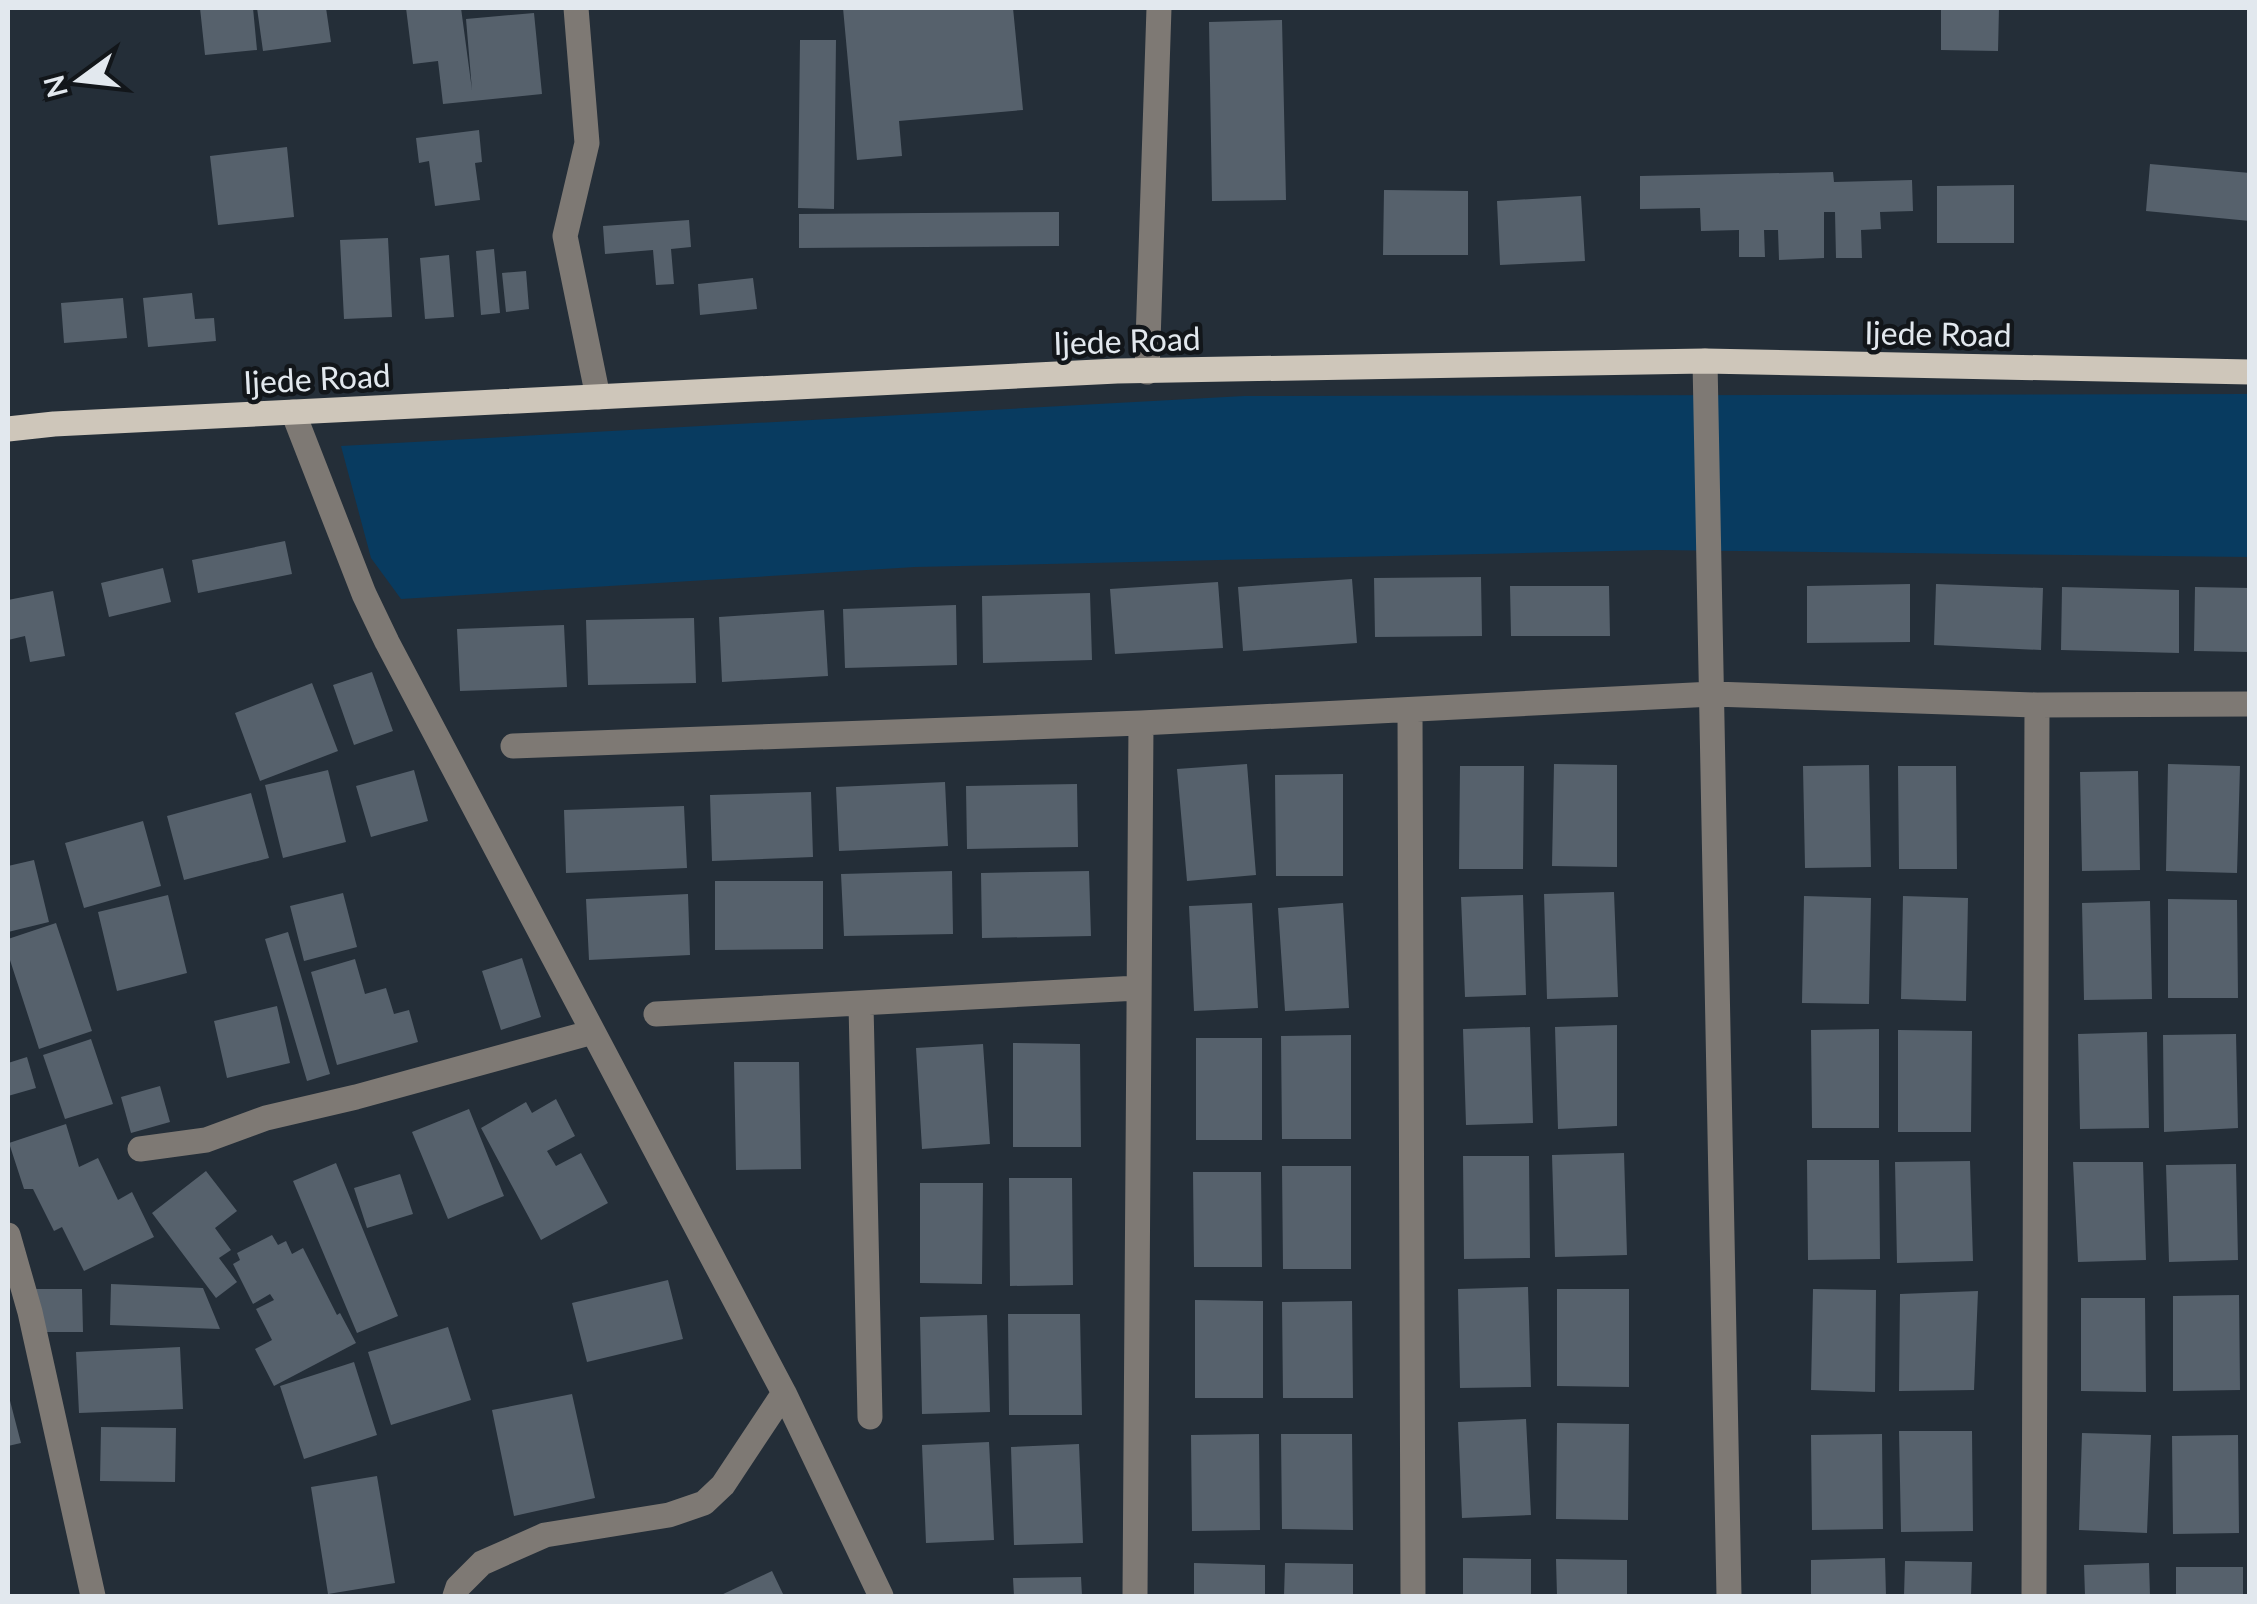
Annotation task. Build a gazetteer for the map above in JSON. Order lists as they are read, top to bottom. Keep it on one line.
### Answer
{"streets":{"main road":["Ijede Road"]},"north":"left"}
